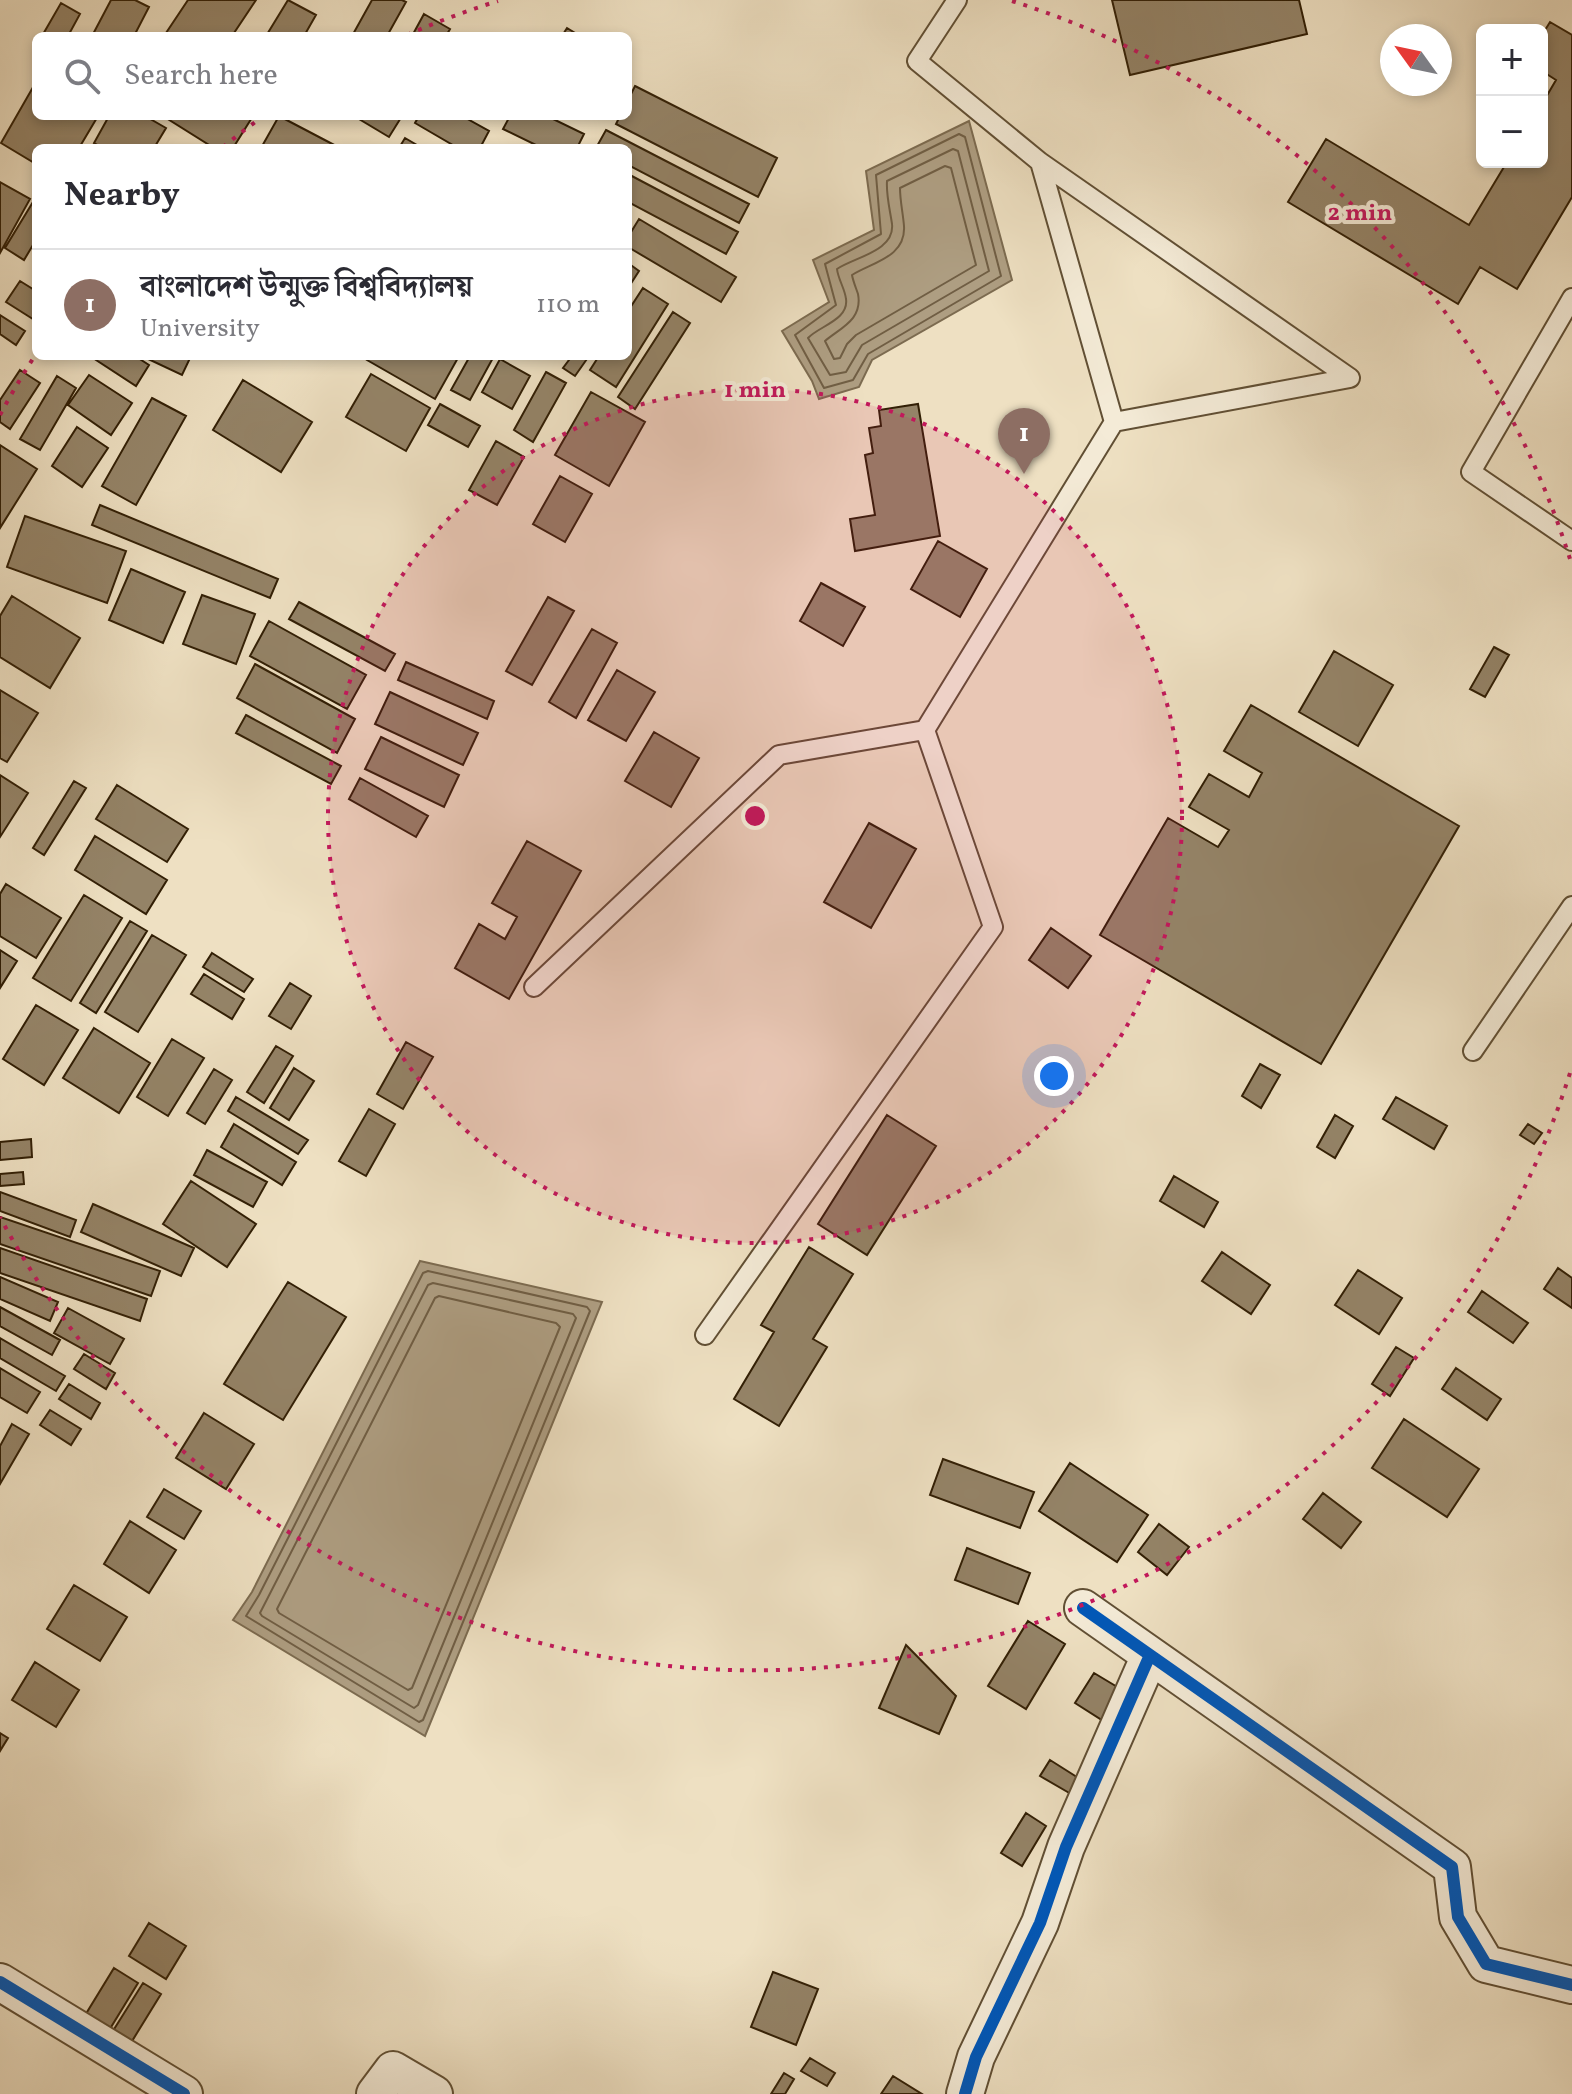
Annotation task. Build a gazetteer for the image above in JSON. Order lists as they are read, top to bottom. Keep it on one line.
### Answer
{"north":"top left","page":{"map_buttons":["+","−"],"search":"Search here","heading":"Nearby","list":[{"mark":"1","name":"বাংলাদেশ উন্মুক্ত বিশ্ববিদ্যালয়","note":"University","value":"110 m"}],"pins":"1"},"rings":["2 min","1 min"]}
